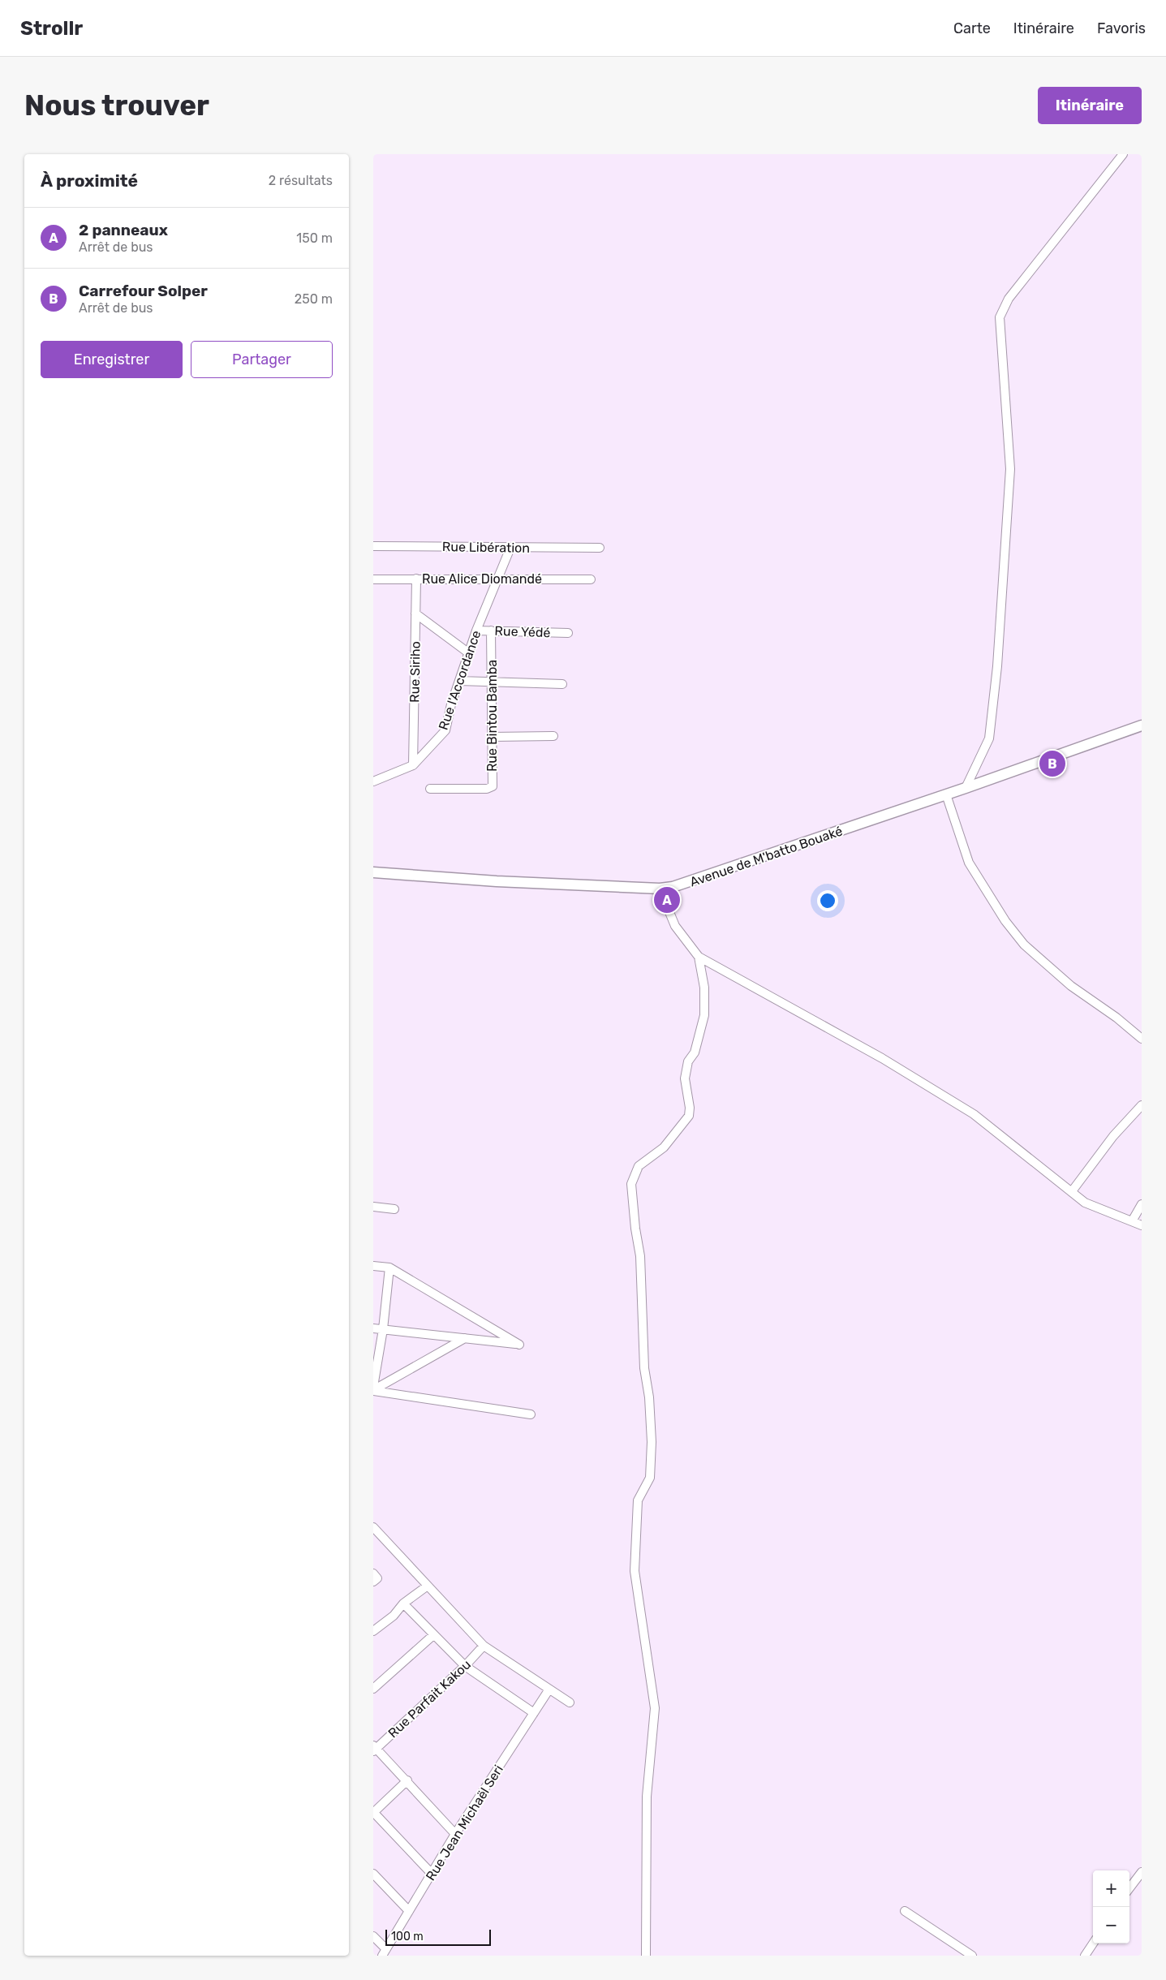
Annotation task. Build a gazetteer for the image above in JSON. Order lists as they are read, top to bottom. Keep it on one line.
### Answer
{"streets":{"street":["Rue Libération","Rue Alice Diomandé","Rue Yédé","Rue Siriho","Rue l'Accordance","Rue Bintou Bamba","Avenue de M'batto Bouaké","Rue Parfait Kakou","Rue Jean Michaël Seri"]},"crossings":[["Rue Libération","Rue l'Accordance"],["Rue Alice Diomandé","Rue Siriho"],["Rue Alice Diomandé","Rue l'Accordance"],["Rue Yédé","Rue l'Accordance"],["Rue Yédé","Rue Bintou Bamba"],["Rue Siriho","Rue l'Accordance"]],"scale_bar":"100 m","page":{"header":"Strollr","nav":["Carte","Itinéraire","Favoris"],"buttons":["Itinéraire",["Enregistrer","Partager"]],"title":"Nous trouver","heading":["À proximité","2 résultats"],"list":[{"mark":"A","name":"2 panneaux","note":"Arrêt de bus","value":"150 m"},{"mark":"B","name":"Carrefour Solper","note":"Arrêt de bus","value":"250 m"}],"pins":["B","A"],"map_buttons":["+","−"],"scale":"100 m"}}
